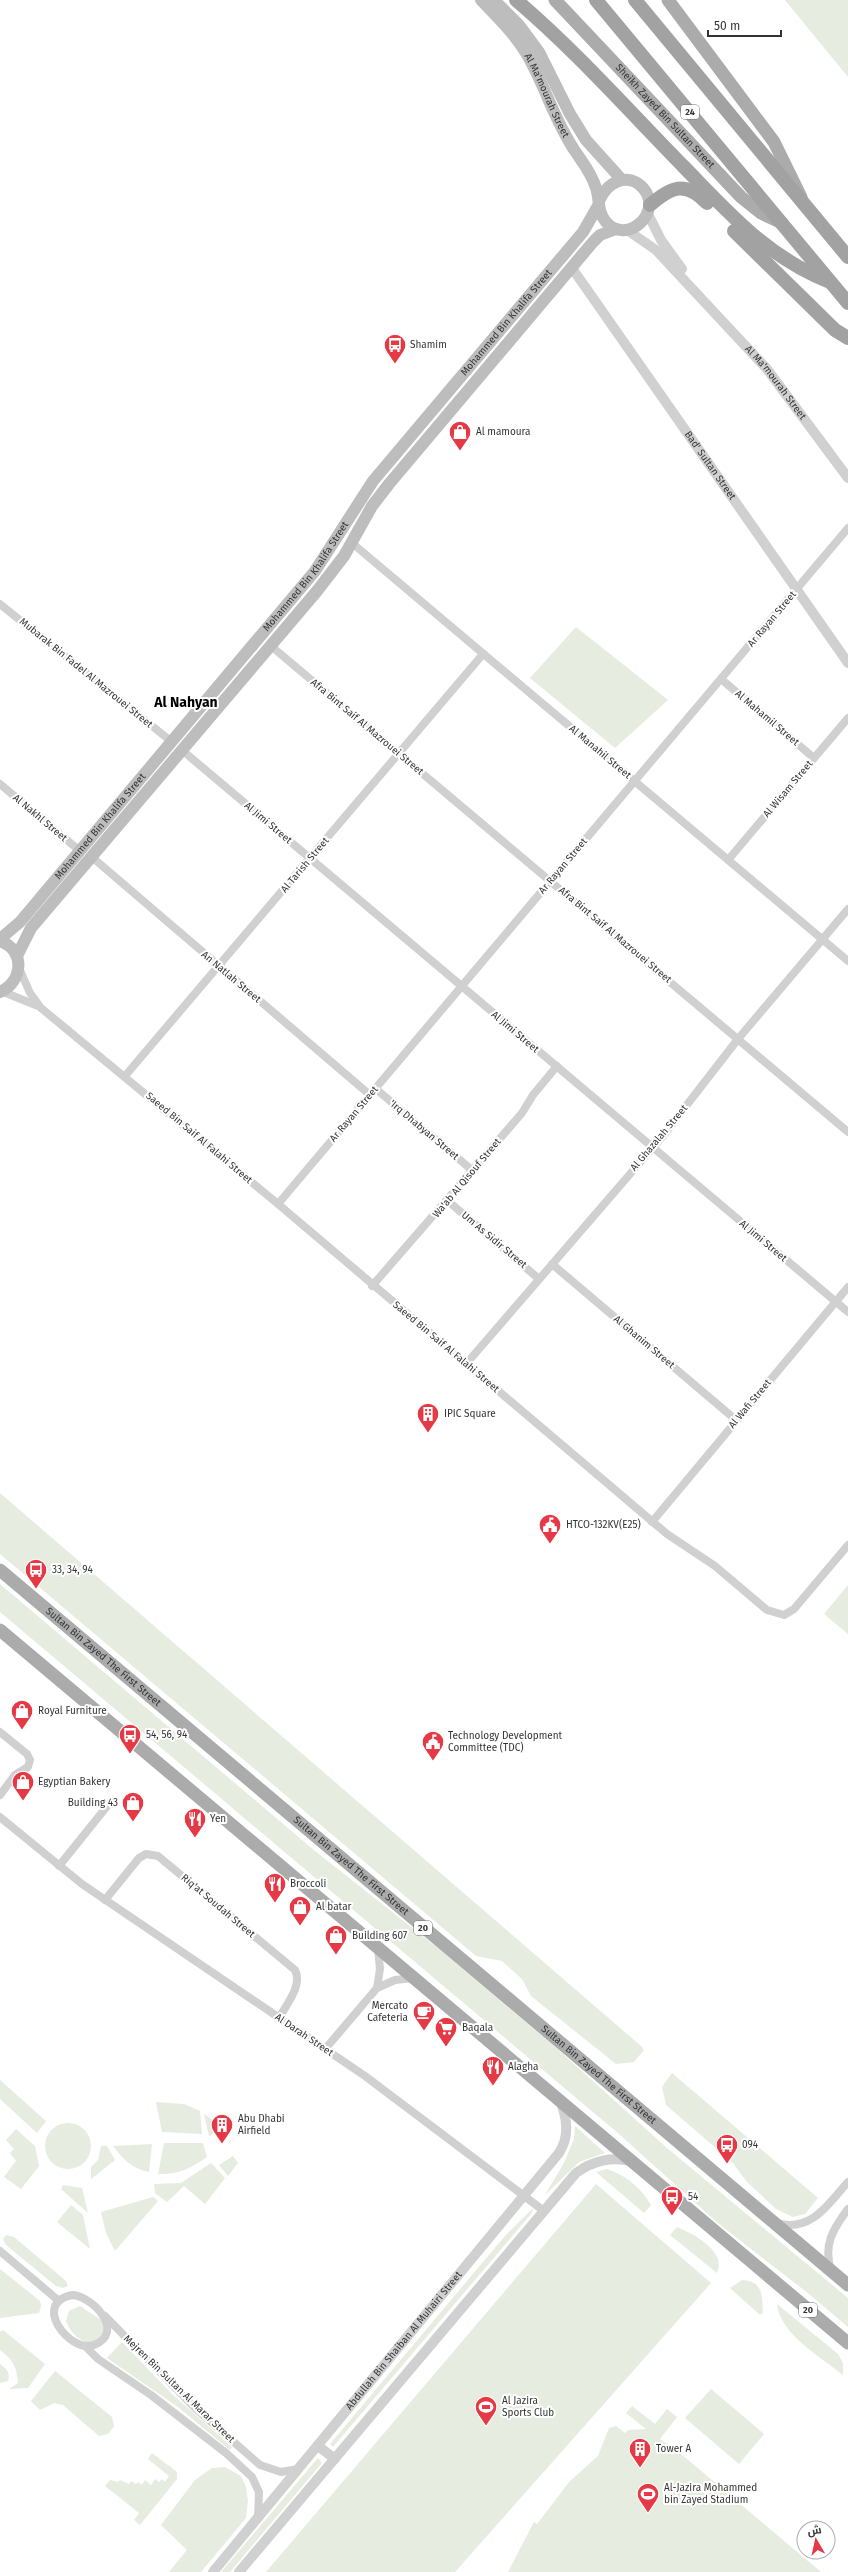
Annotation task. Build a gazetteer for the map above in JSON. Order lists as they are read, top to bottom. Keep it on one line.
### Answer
{"streets":{"highway":["24","Sheikh Zayed Bin Sultan Street"],"main road":["Al Ma'mourah Street","Mohammed Bin Khalifa Street","Sultan Bin Zayed The First Street","20"],"street":["Bad' Sultan Street","Ar Rayan Street","Mubarak Bin Fadel Al Mazrouei Street","Al Mahamil Street","Afra Bint Saif Al Mazrouei Street","Al Manahil Street","Al Wisam Street","Al Nakhl Street","Al Jimi Street","Al Tarish Street","An Natlah Street","'Irq Dhabyan Street","Saeed Bin Saif Al Falahi Street","Al Ghazalah Street","Wa'ab Al Qisouf Street","Um As Sidir Street","Al Ghanim Street","Al Wafi Street","Riq'at Soudah Street","Al Darah Street","Abdullah Bin Shaiban Al Muhairi Street","Mejren Bin Sultan Al Marar Street"]},"crossings":[["Al Ma'mourah Street","Mohammed Bin Khalifa Street"],["Mohammed Bin Khalifa Street","Bad' Sultan Street"],["Mohammed Bin Khalifa Street","Mubarak Bin Fadel Al Mazrouei Street"],["Mohammed Bin Khalifa Street","Afra Bint Saif Al Mazrouei Street"],["Mohammed Bin Khalifa Street","Al Manahil Street"],["Mohammed Bin Khalifa Street","Al Nakhl Street"],["Mohammed Bin Khalifa Street","Al Jimi Street"],["Mohammed Bin Khalifa Street","An Natlah Street"],["Mohammed Bin Khalifa Street","Saeed Bin Saif Al Falahi Street"],["Bad' Sultan Street","Ar Rayan Street"],["Ar Rayan Street","Al Mahamil Street"],["Ar Rayan Street","Afra Bint Saif Al Mazrouei Street"],["Ar Rayan Street","Al Manahil Street"],["Ar Rayan Street","Al Jimi Street"],["Ar Rayan Street","An Natlah Street"],["Ar Rayan Street","'Irq Dhabyan Street"],["Ar Rayan Street","Saeed Bin Saif Al Falahi Street"],["Al Mahamil Street","Al Wisam Street"],["Afra Bint Saif Al Mazrouei Street","Al Tarish Street"],["Afra Bint Saif Al Mazrouei Street","Al Ghazalah Street"],["Al Manahil Street","Al Wisam Street"],["Al Manahil Street","Al Tarish Street"],["Al Manahil Street","Al Ghazalah Street"],["Al Jimi Street","Al Tarish Street"],["Al Jimi Street","Al Ghazalah Street"],["Al Jimi Street","Wa'ab Al Qisouf Street"],["Al Jimi Street","Al Wafi Street"],["Al Tarish Street","An Natlah Street"],["Al Tarish Street","Saeed Bin Saif Al Falahi Street"],["An Natlah Street","'Irq Dhabyan Street"],["'Irq Dhabyan Street","Wa'ab Al Qisouf Street"],["Saeed Bin Saif Al Falahi Street","Al Ghazalah Street"],["Saeed Bin Saif Al Falahi Street","Wa'ab Al Qisouf Street"],["Saeed Bin Saif Al Falahi Street","Al Wafi Street"],["Al Ghazalah Street","Um As Sidir Street"],["Al Ghazalah Street","Al Ghanim Street"],["Wa'ab Al Qisouf Street","Um As Sidir Street"],["Al Ghanim Street","Al Wafi Street"],["Riq'at Soudah Street","Al Darah Street"],["20","Abdullah Bin Shaiban Al Muhairi Street"],["Al Darah Street","Abdullah Bin Shaiban Al Muhairi Street"],["Abdullah Bin Shaiban Al Muhairi Street","Mejren Bin Sultan Al Marar Street"]],"districts":["Al Nahyan"],"places":{"bus stop":["Shamim","33, 34, 94","54, 56, 94","094","54"],"shop":["Al mamoura","Royal Furniture","Egyptian Bakery","Building 43","Al batar","Building 607"],"building":["IPIC Square","Abu Dhabi Airfield","Tower A"],"public building":["HTCO-132KV(E25)","Technology Development Committee (TDC)"],"restaurant":["Yen","Broccoli","Alagha"],"cafe":["Mercato Cafeteria"],"supermarket":["Baqala"],"sports":["Al Jazira Sports Club","Al-Jazira Mohammed bin Zayed Stadium"]},"scale_bar":"50 m","north":"top"}
